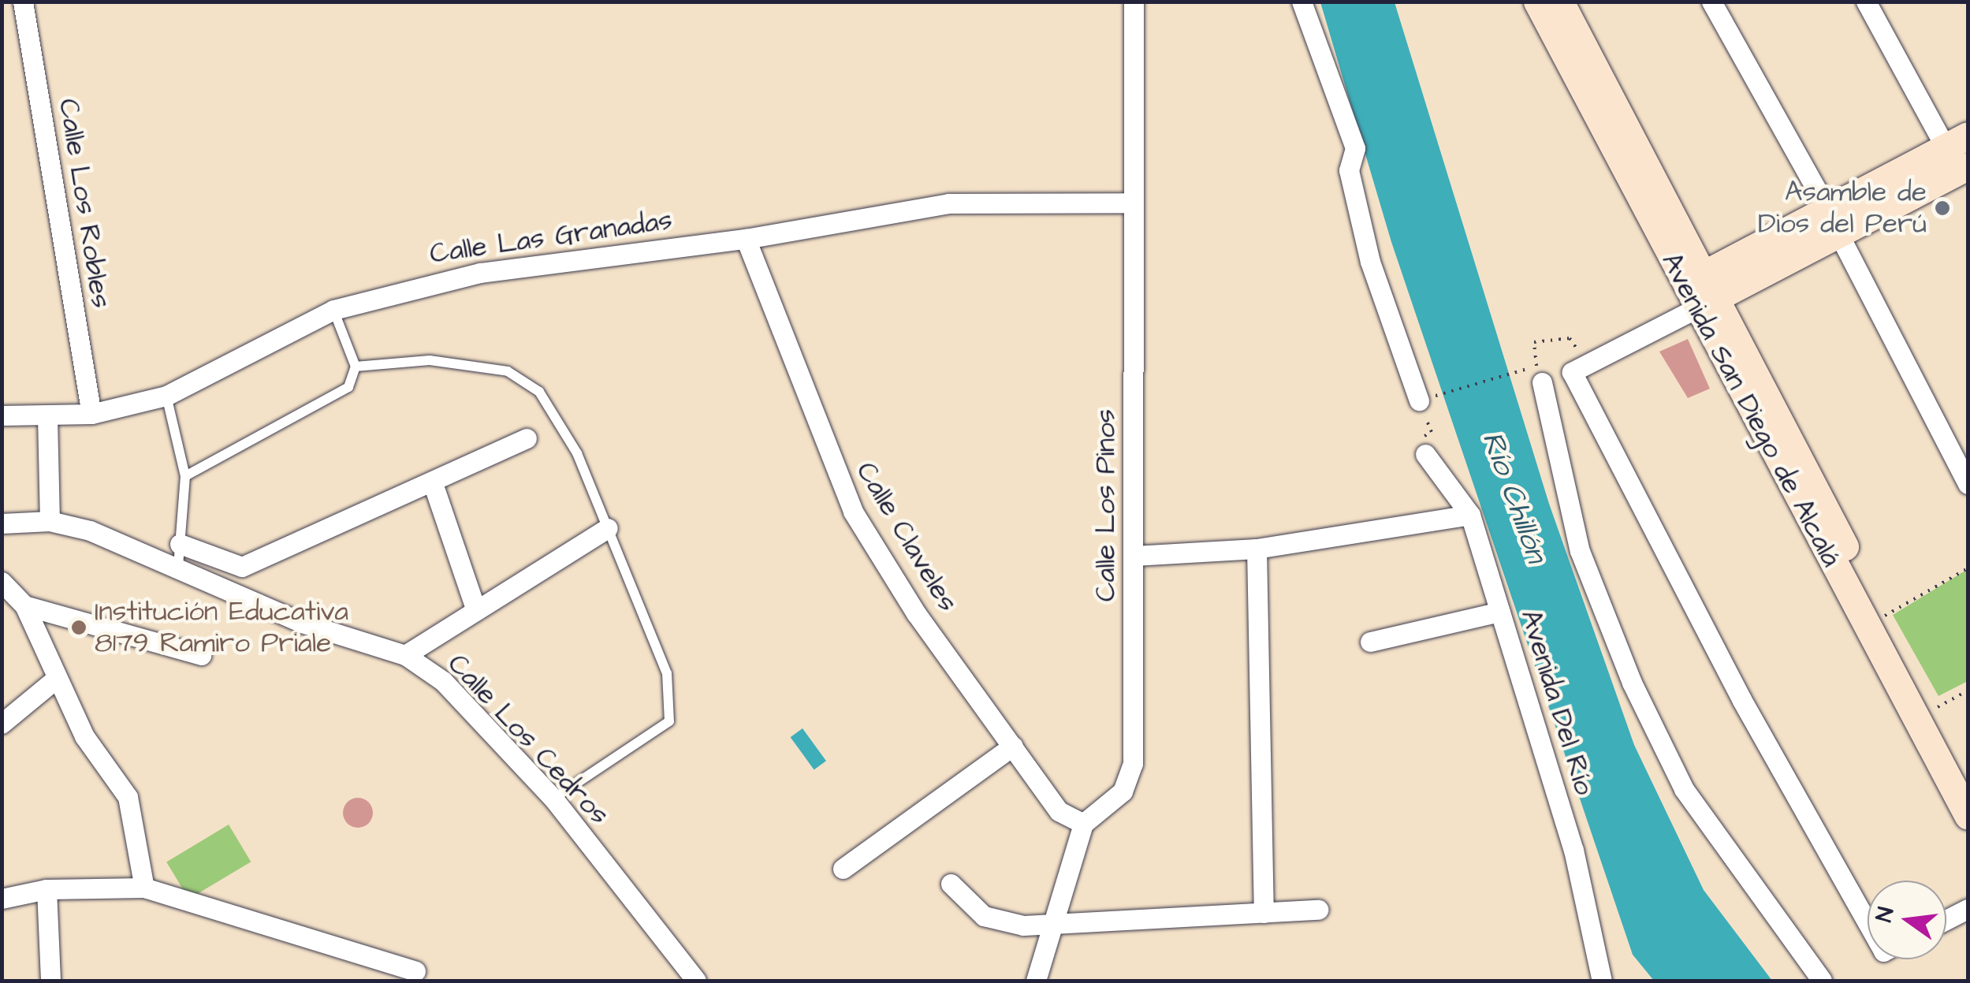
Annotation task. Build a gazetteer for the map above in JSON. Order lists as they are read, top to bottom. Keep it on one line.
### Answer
{"streets":{"street":["Calle Los Robles","Calle Las Granadas","Avenida San Diego de Alcalá","Calle Los Pinos","Calle Claveles","Avenida Del Río","Calle Los Cedros"]},"crossings":[["Calle Los Robles","Calle Las Granadas"],["Calle Las Granadas","Calle Los Pinos"],["Calle Las Granadas","Calle Claveles"],["Calle Los Pinos","Calle Claveles"]],"water":["Río Chillón"],"places":["Asamble de Dios del Perú","Institución Educativa 8179 Ramiro Priale"],"north":"left"}
